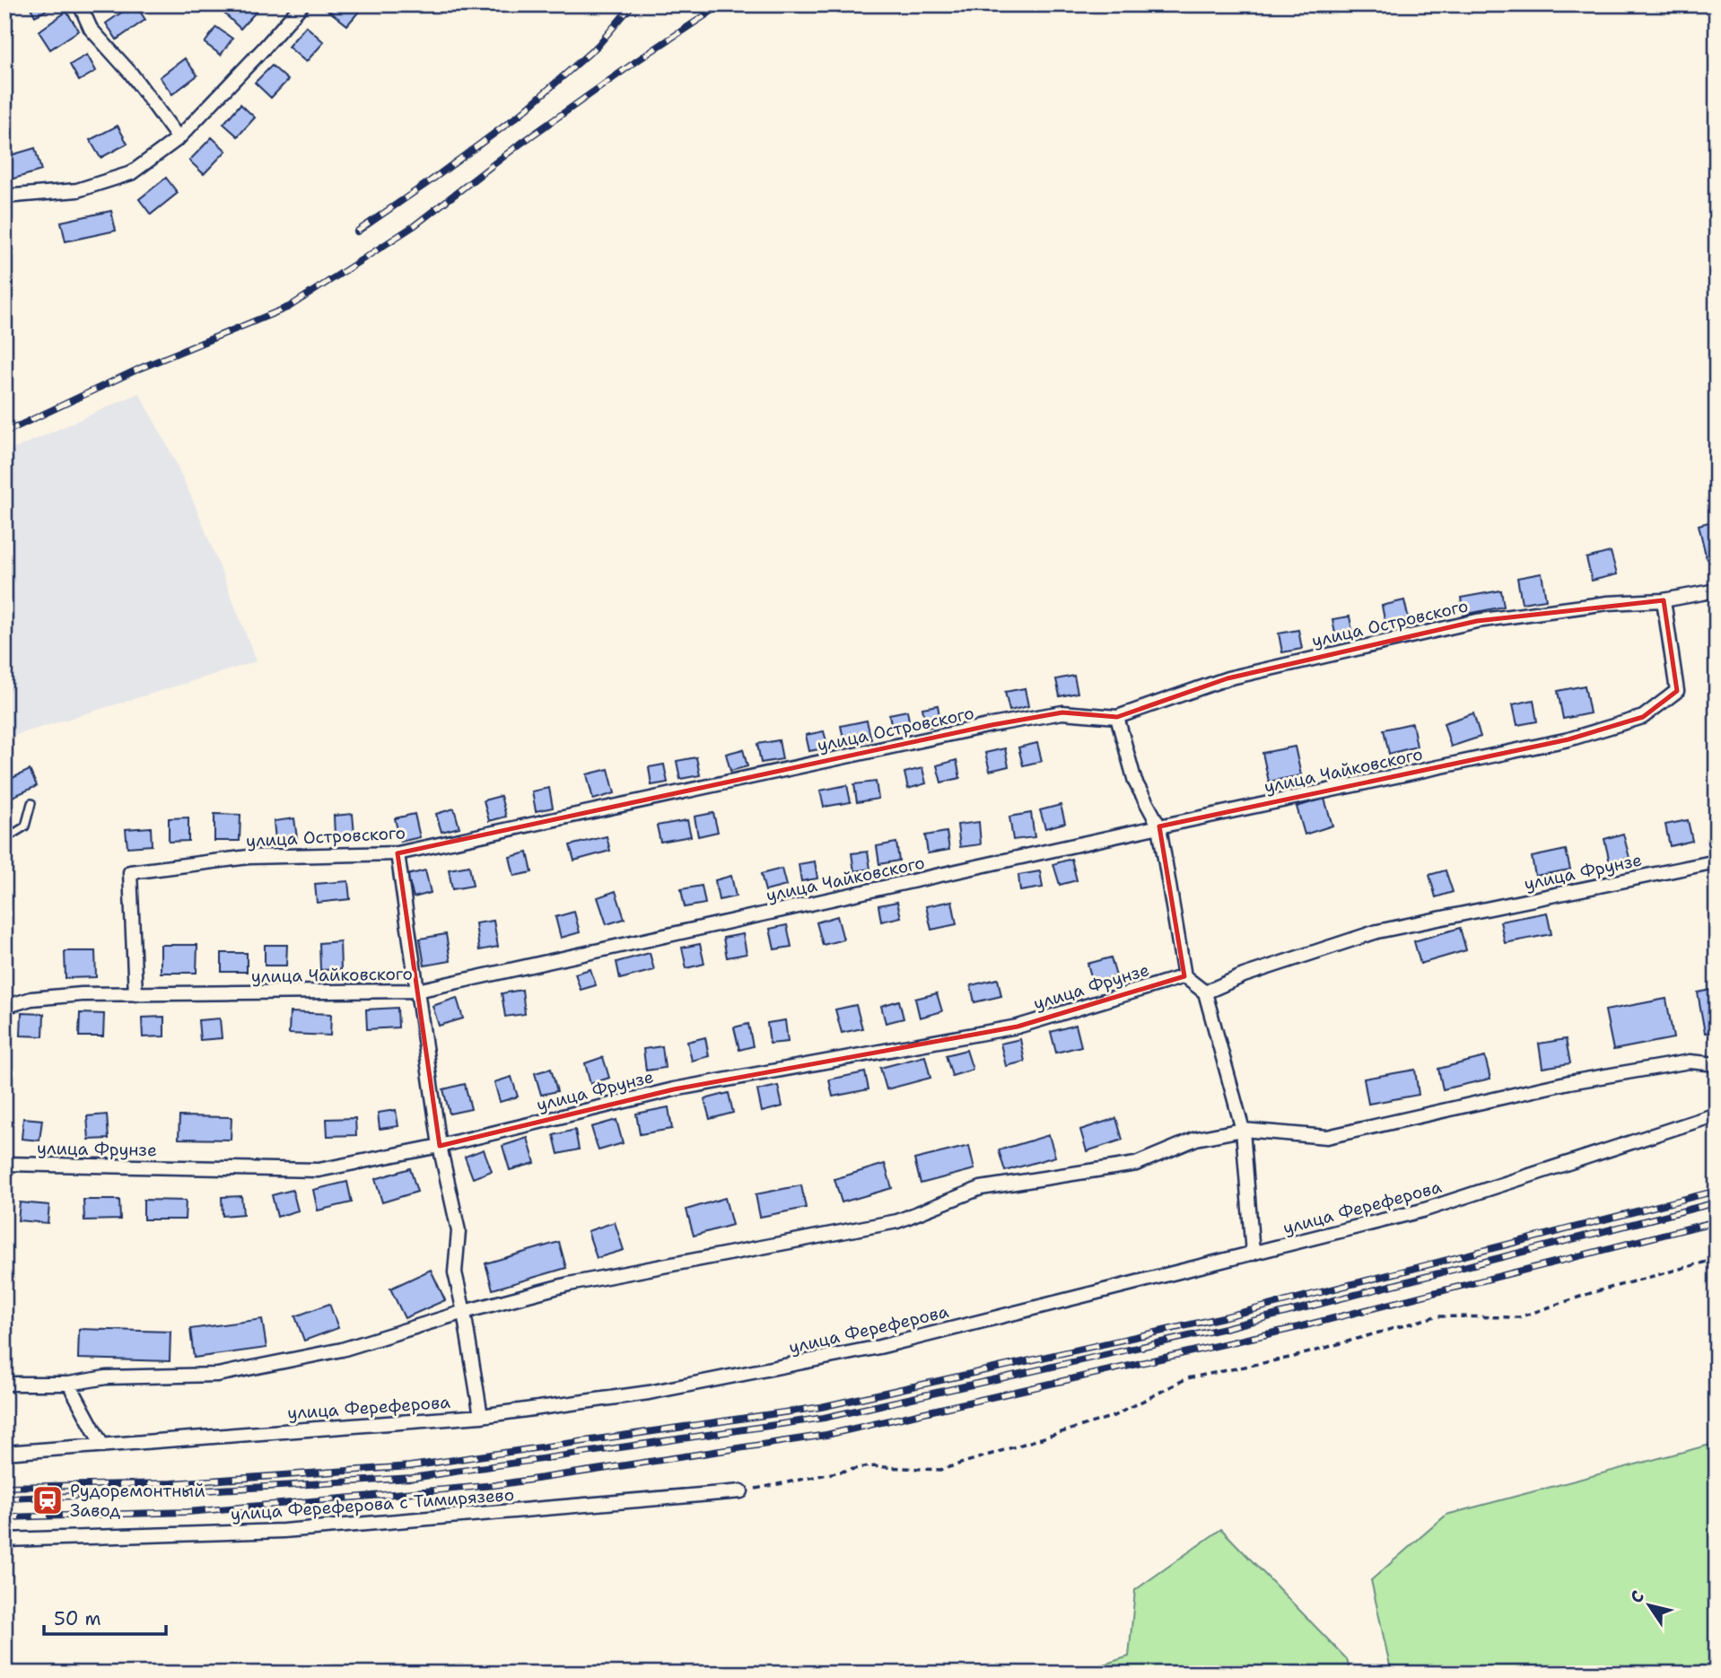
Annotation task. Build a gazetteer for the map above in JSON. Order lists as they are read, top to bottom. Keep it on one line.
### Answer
{"streets":{"street":["улица Островского","улица Чайковского","улица Фрунзе","улица Фереферова","улица Фереферова с Тимирязево"]},"crossings":[["улица Островского","улица Чайковского"]],"places":{"station":["Рудоремонтный Завод"]},"scale_bar":"50 m","north":"top left"}
